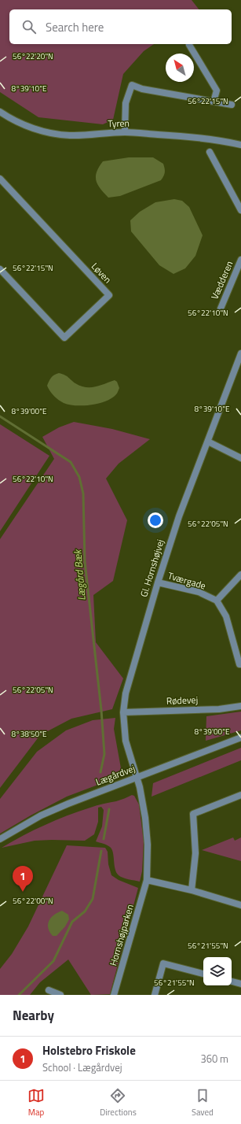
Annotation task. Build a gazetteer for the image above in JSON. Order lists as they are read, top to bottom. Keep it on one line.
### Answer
{"streets":{"street":["Tyren","Løven","Vædderen","Gl. Hornshøjvej","Tværgade","Rødevej","Lægårdvej","Hornshøjparken"]},"crossings":[["Gl. Hornshøjvej","Tværgade"],["Gl. Hornshøjvej","Rødevej"],["Gl. Hornshøjvej","Lægårdvej"],["Gl. Hornshøjvej","Hornshøjparken"],["Lægårdvej","Hornshøjparken"]],"water":["Lægård Bæk"],"north":"top left","page":{"search":"Search here","pins":"1","heading":"Nearby","list":[{"mark":"1","name":"Holstebro Friskole","note":"School · Lægårdvej","value":"360 m"}],"nav":["Map","Directions","Saved"]},"coordinates":["56°22'20\"N","8°39'10\"E","56°22'15\"N","56°22'10\"N","8°39'00\"E","56°22'05\"N","8°38'50\"E","56°22'00\"N","56°21'55\"N"]}
